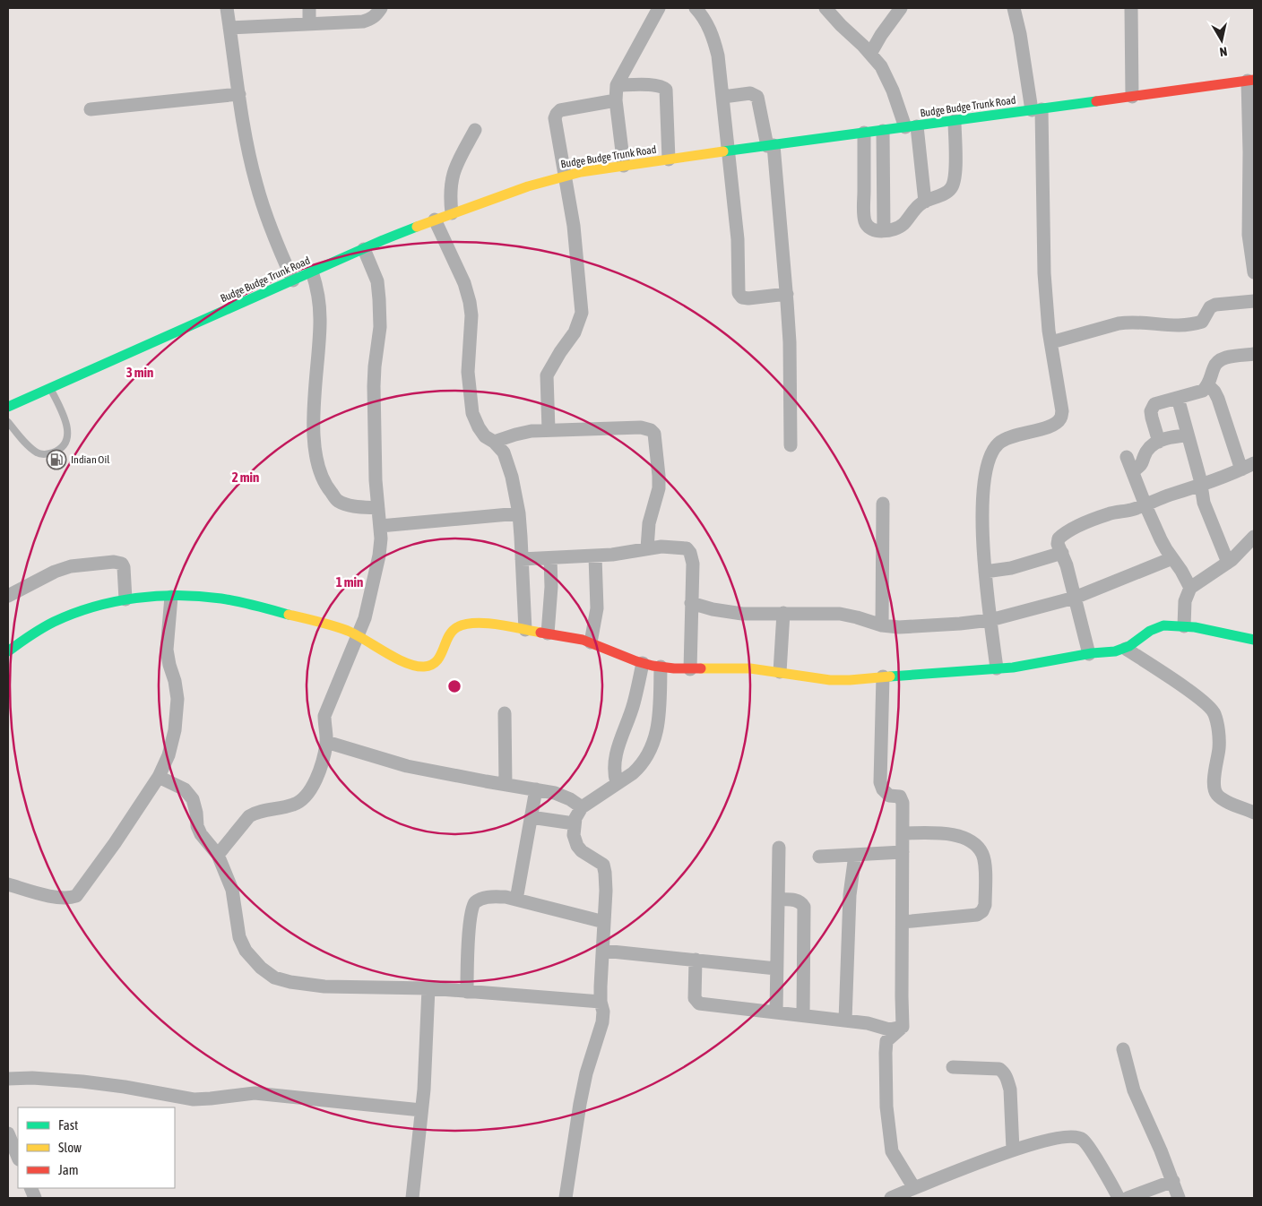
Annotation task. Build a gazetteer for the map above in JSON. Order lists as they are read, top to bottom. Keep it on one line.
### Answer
{"streets":{"street":["Budge Budge Trunk Road"]},"places":{"fuel station":["Indian Oil"]},"legend":["Fast","Slow","Jam"],"north":"bottom","rings":["3 min","2 min","1 min"]}
